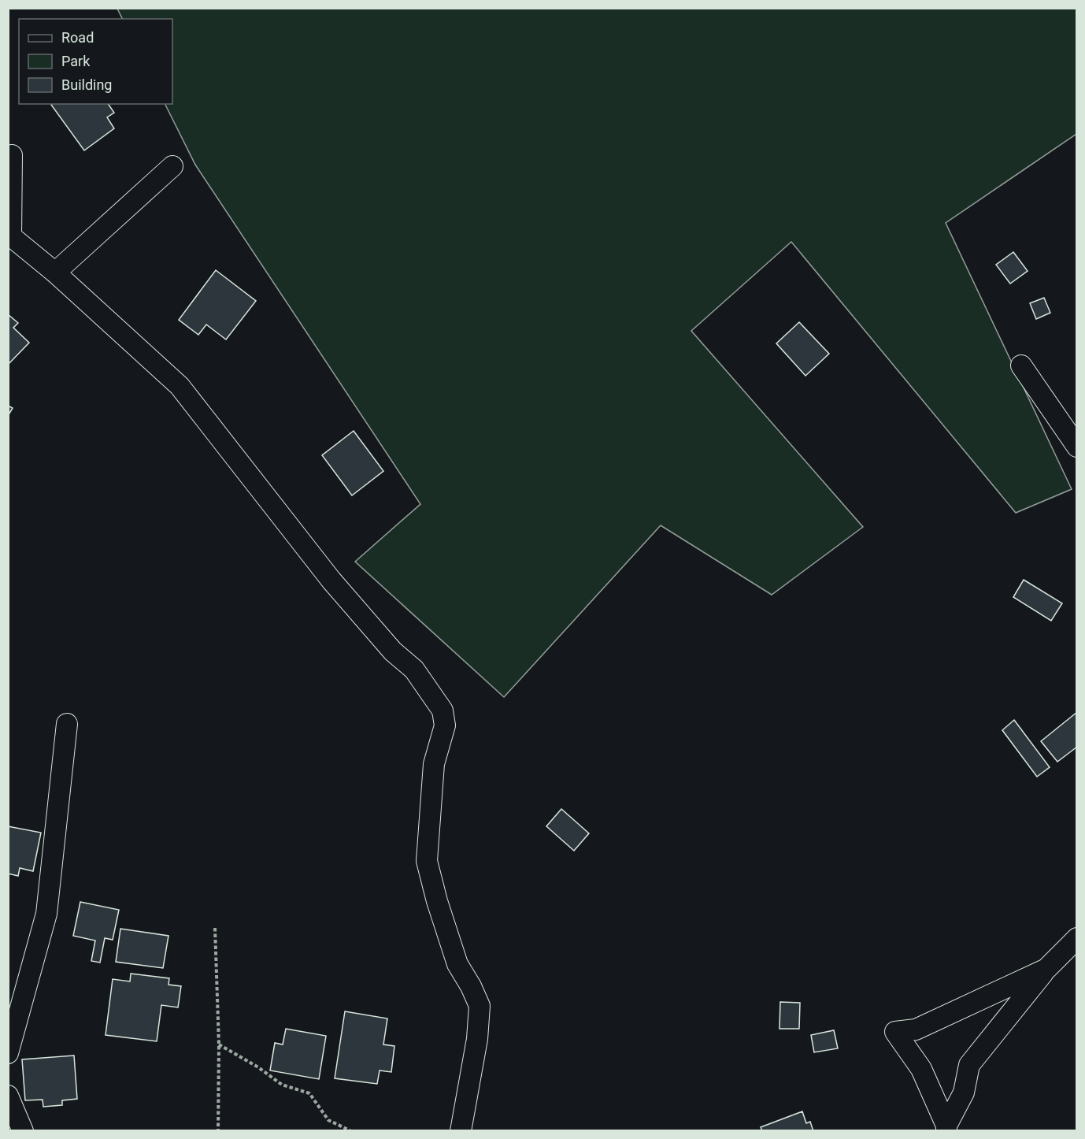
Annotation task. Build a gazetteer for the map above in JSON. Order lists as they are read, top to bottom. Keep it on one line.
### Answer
{"legend":["Road","Park","Building"]}
